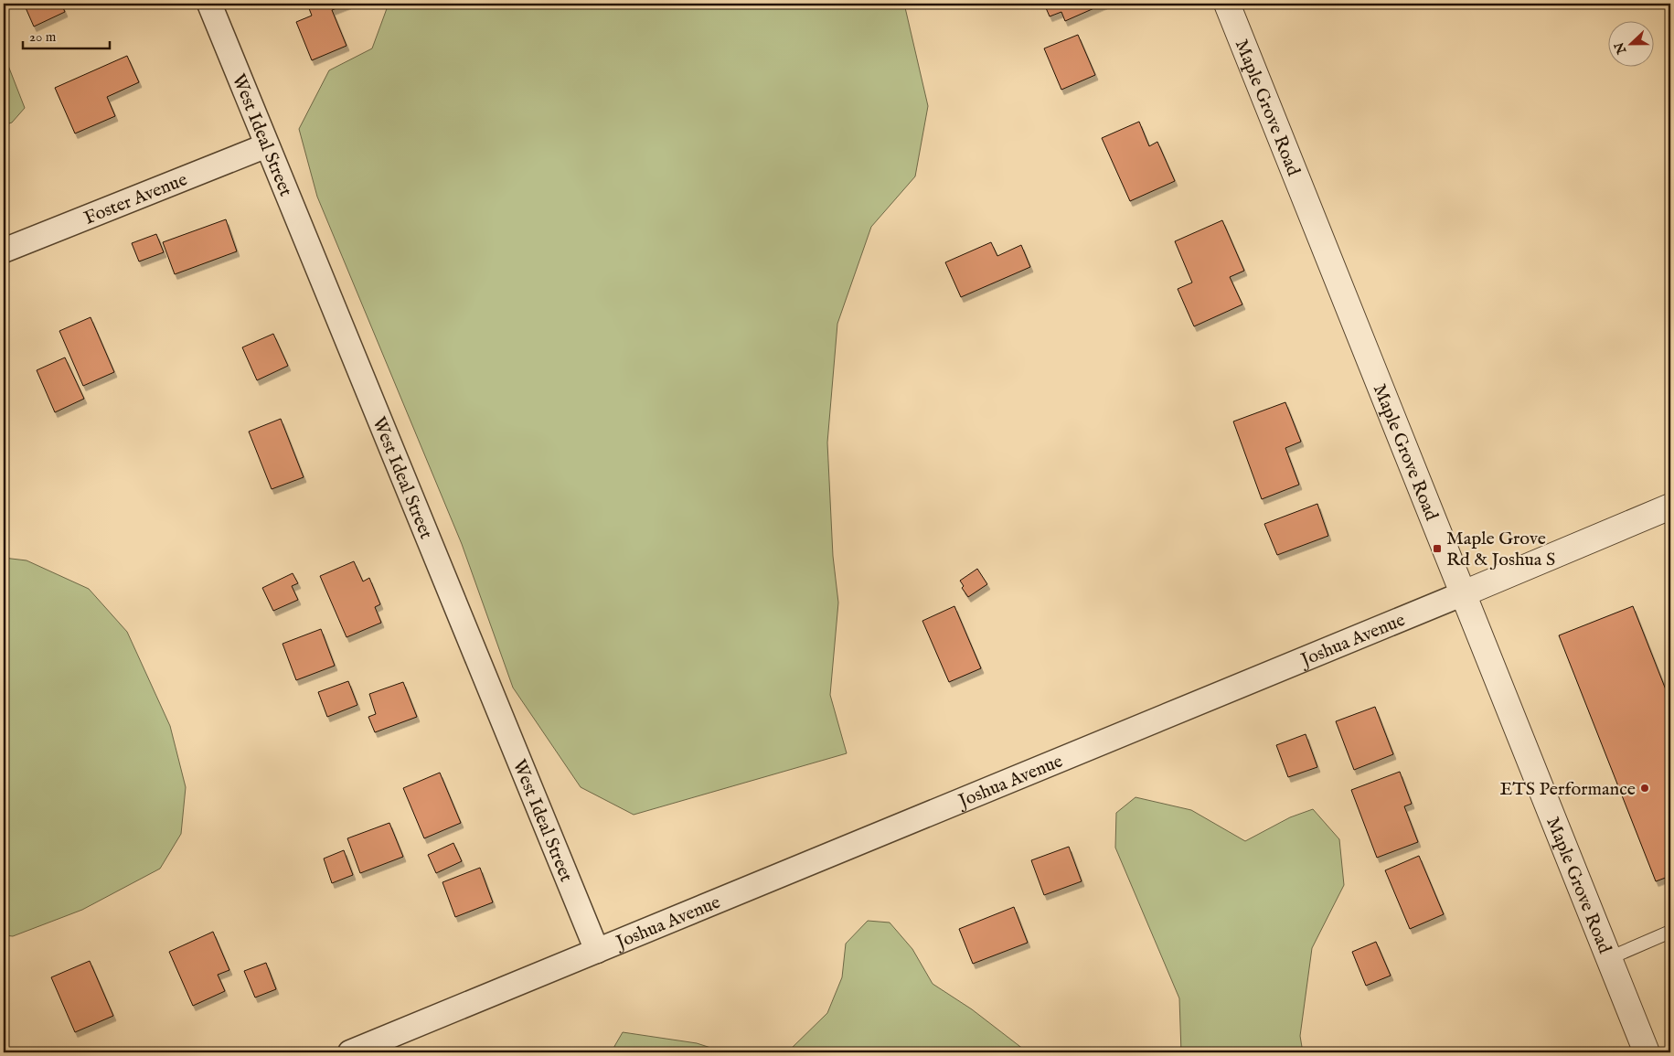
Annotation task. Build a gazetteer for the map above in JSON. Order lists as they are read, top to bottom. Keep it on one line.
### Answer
{"streets":{"street":["Maple Grove Road","West Ideal Street","Foster Avenue","Joshua Avenue"]},"crossings":[["Maple Grove Road","Joshua Avenue"],["West Ideal Street","Foster Avenue"],["West Ideal Street","Joshua Avenue"]],"places":{"transit":["Maple Grove Rd & Joshua S"],"other":["ETS Performance"]},"scale_bar":"20 m","north":"left"}
